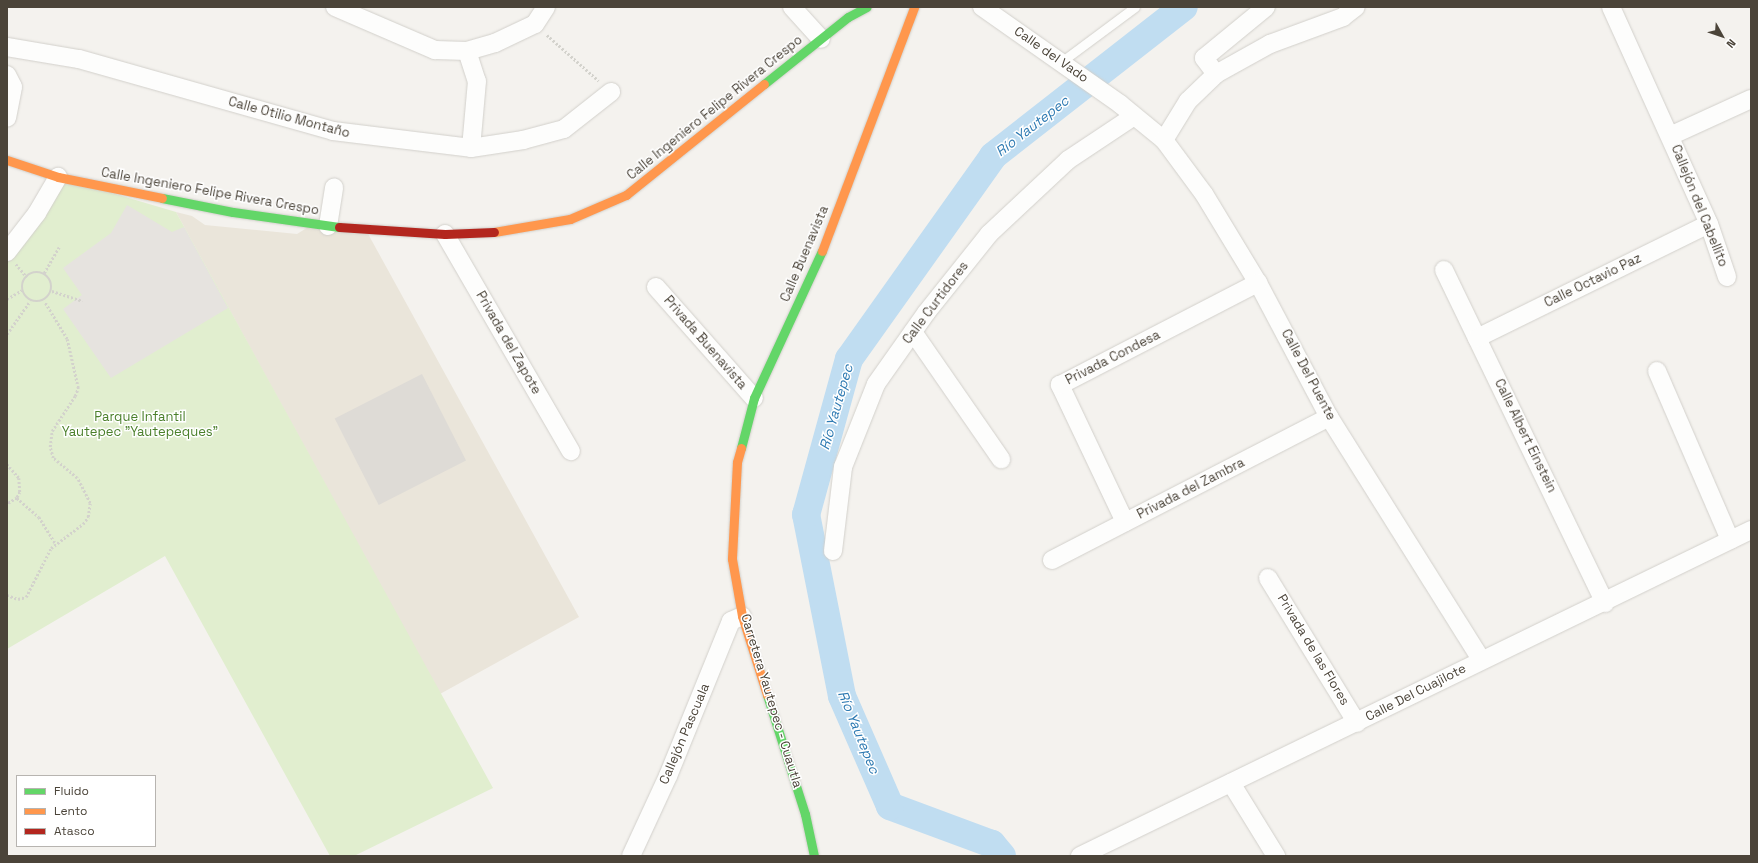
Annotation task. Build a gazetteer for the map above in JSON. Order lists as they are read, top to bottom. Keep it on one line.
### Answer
{"streets":{"main road":["Calle Ingeniero Felipe Rivera Crespo","Calle Buenavista","Carretera Yautepec - Cuautla"],"street":["Calle del Vado","Calle Otilio Montaño","Callejón del Cabellito","Calle Octavio Paz","Calle Curtidores","Privada del Zapote","Privada Buenavista","Privada Condesa","Calle Del Puente","Calle Albert Einstein","Privada del Zambra","Privada de las Flores","Calle Del Cuajilote","Callejón Pascuala"]},"crossings":[["Calle del Vado","Calle Del Puente"],["Calle Ingeniero Felipe Rivera Crespo","Privada del Zapote"],["Callejón del Cabellito","Calle Octavio Paz"],["Calle Buenavista","Privada Buenavista"],["Calle Buenavista","Carretera Yautepec - Cuautla"],["Calle Octavio Paz","Calle Albert Einstein"],["Calle Curtidores","Calle Del Puente"],["Privada Condesa","Calle Del Puente"],["Privada Condesa","Privada del Zambra"],["Calle Del Puente","Privada del Zambra"],["Calle Del Puente","Calle Del Cuajilote"],["Calle Albert Einstein","Calle Del Cuajilote"],["Privada de las Flores","Calle Del Cuajilote"],["Carretera Yautepec - Cuautla","Callejón Pascuala"]],"water":["Río Yautepec"],"parks":["Parque Infantil Yautepec \"Yautepeques\""],"legend":["Fluido","Lento","Atasco"],"north":"bottom right"}
